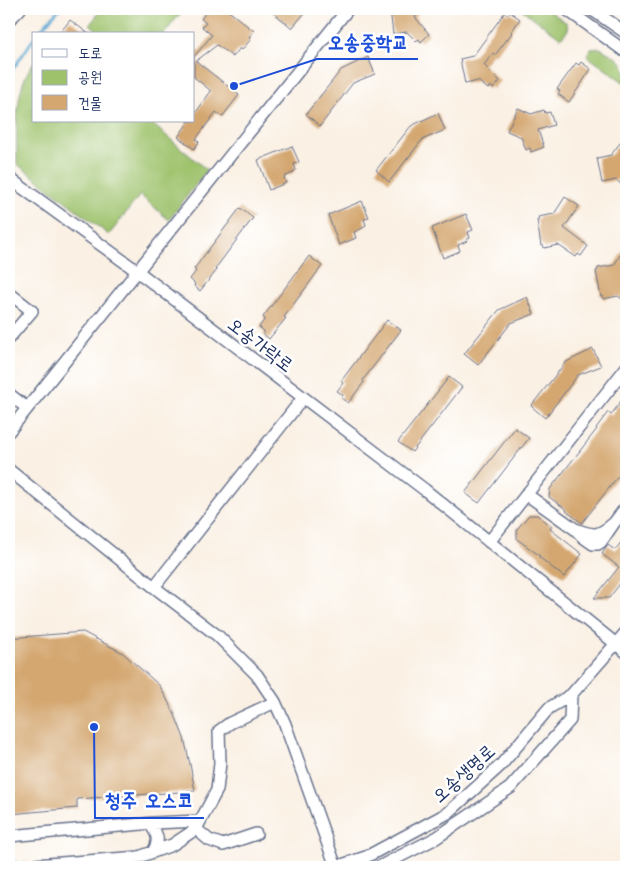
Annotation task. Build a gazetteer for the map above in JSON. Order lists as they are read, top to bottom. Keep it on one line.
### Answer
{"streets":{"street":["오송가락로","오송생명로"]},"crossings":[["오송가락로","오송생명로"]],"places":["오송중학교","청주 오스코"],"legend":["도로","공원","건물"]}
